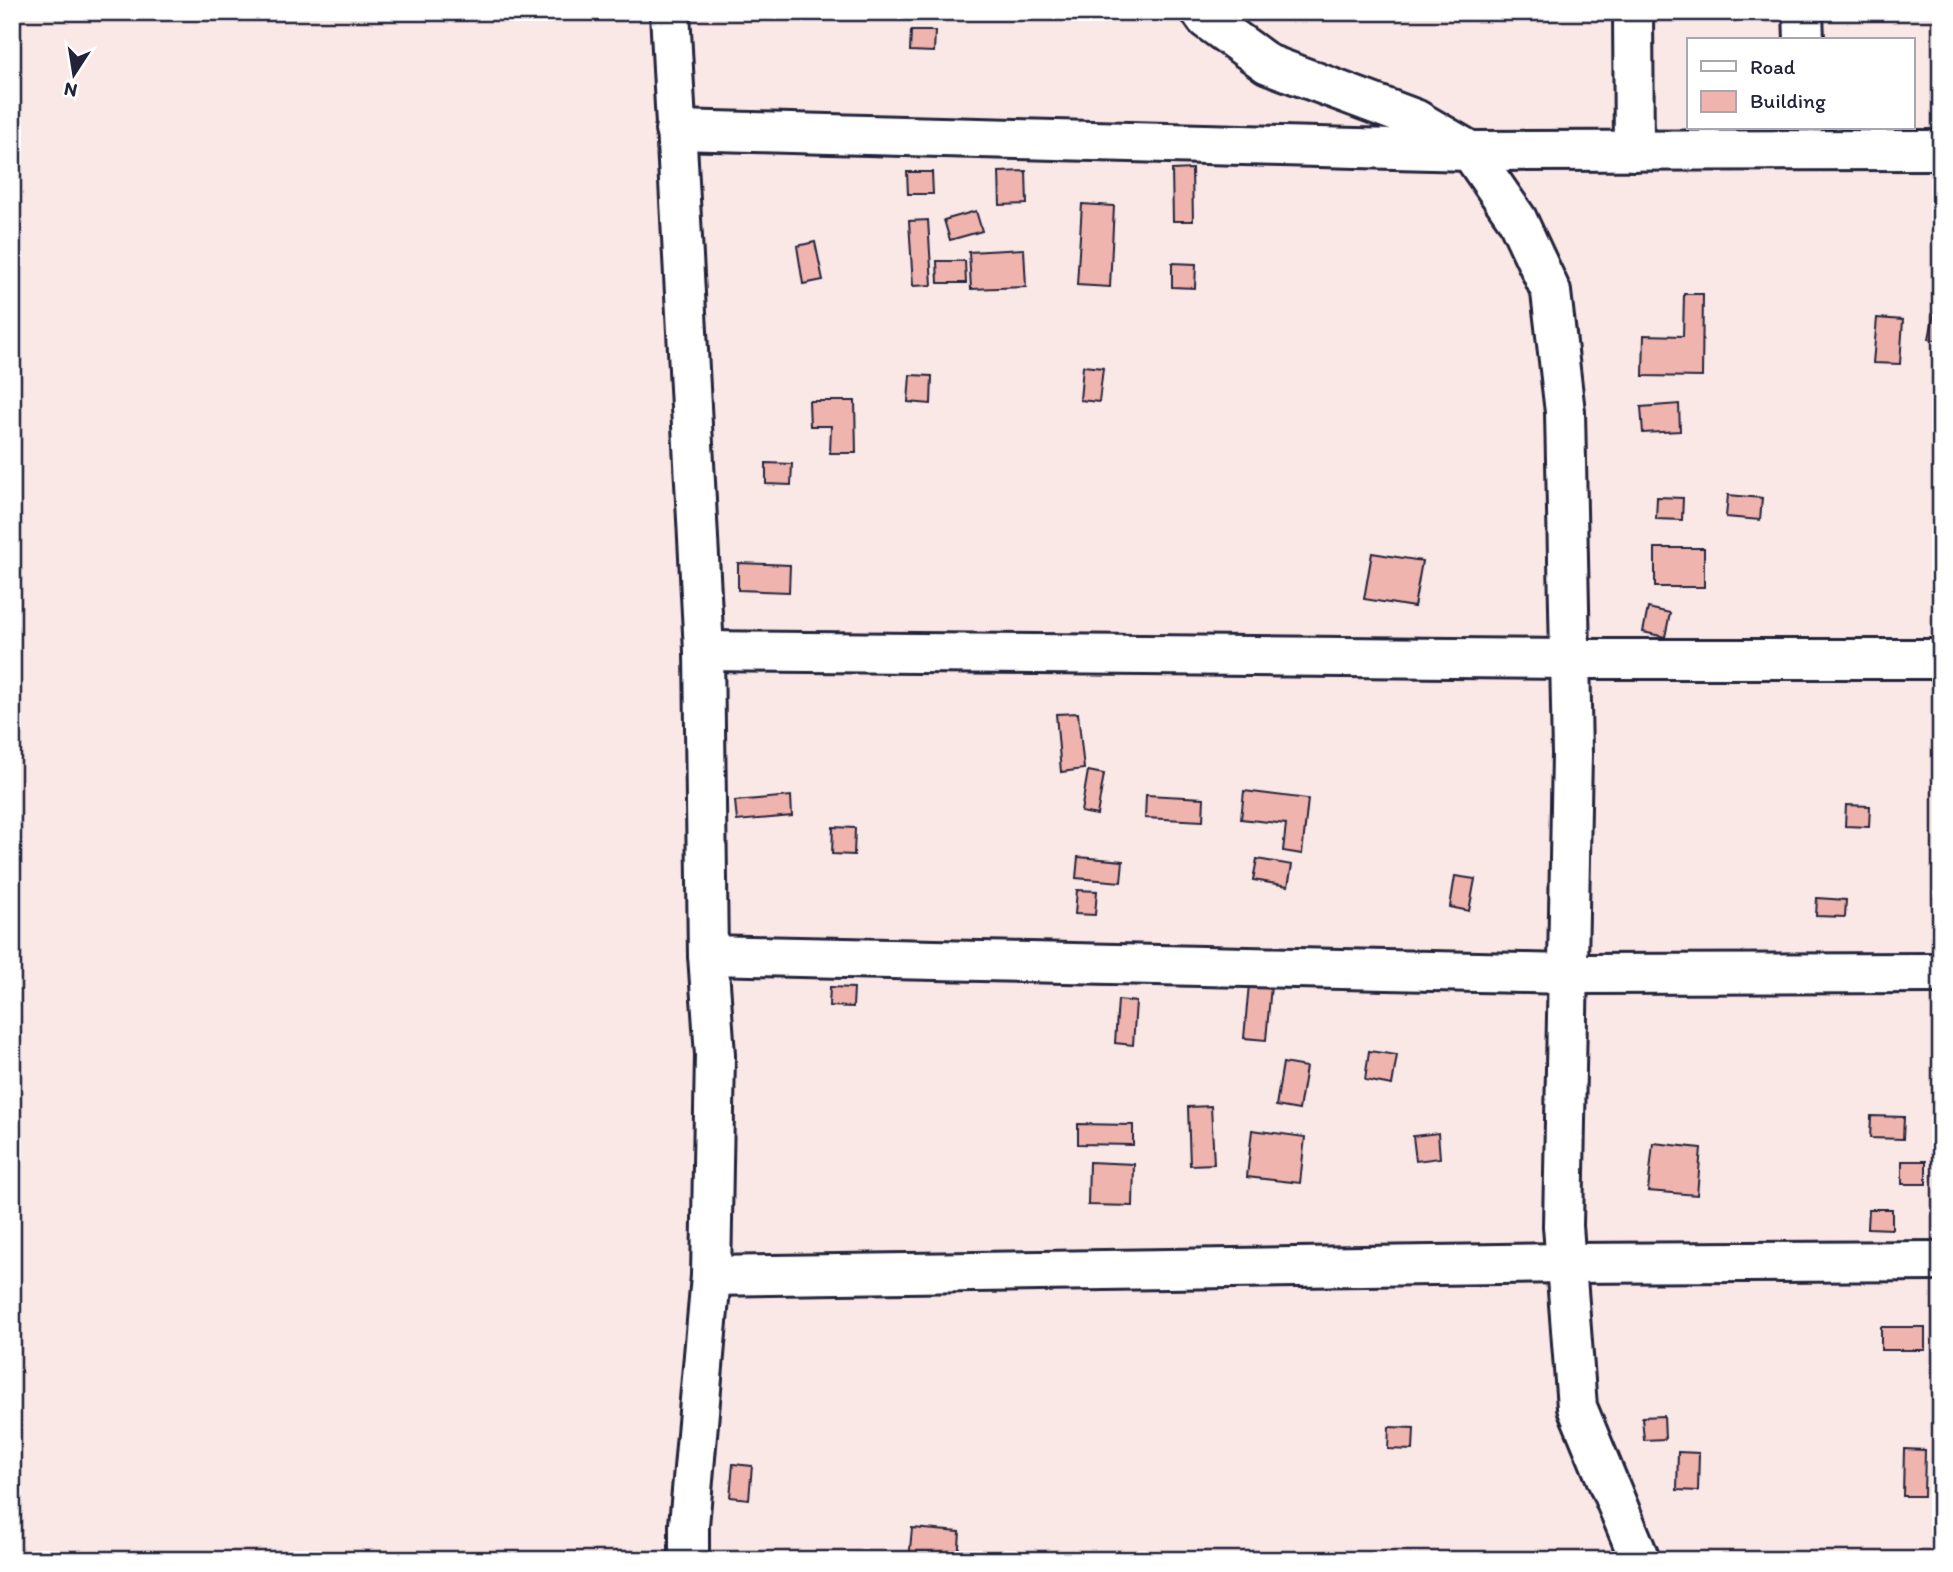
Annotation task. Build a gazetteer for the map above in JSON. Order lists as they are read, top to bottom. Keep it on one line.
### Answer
{"legend":["Road","Building"],"north":"bottom"}
